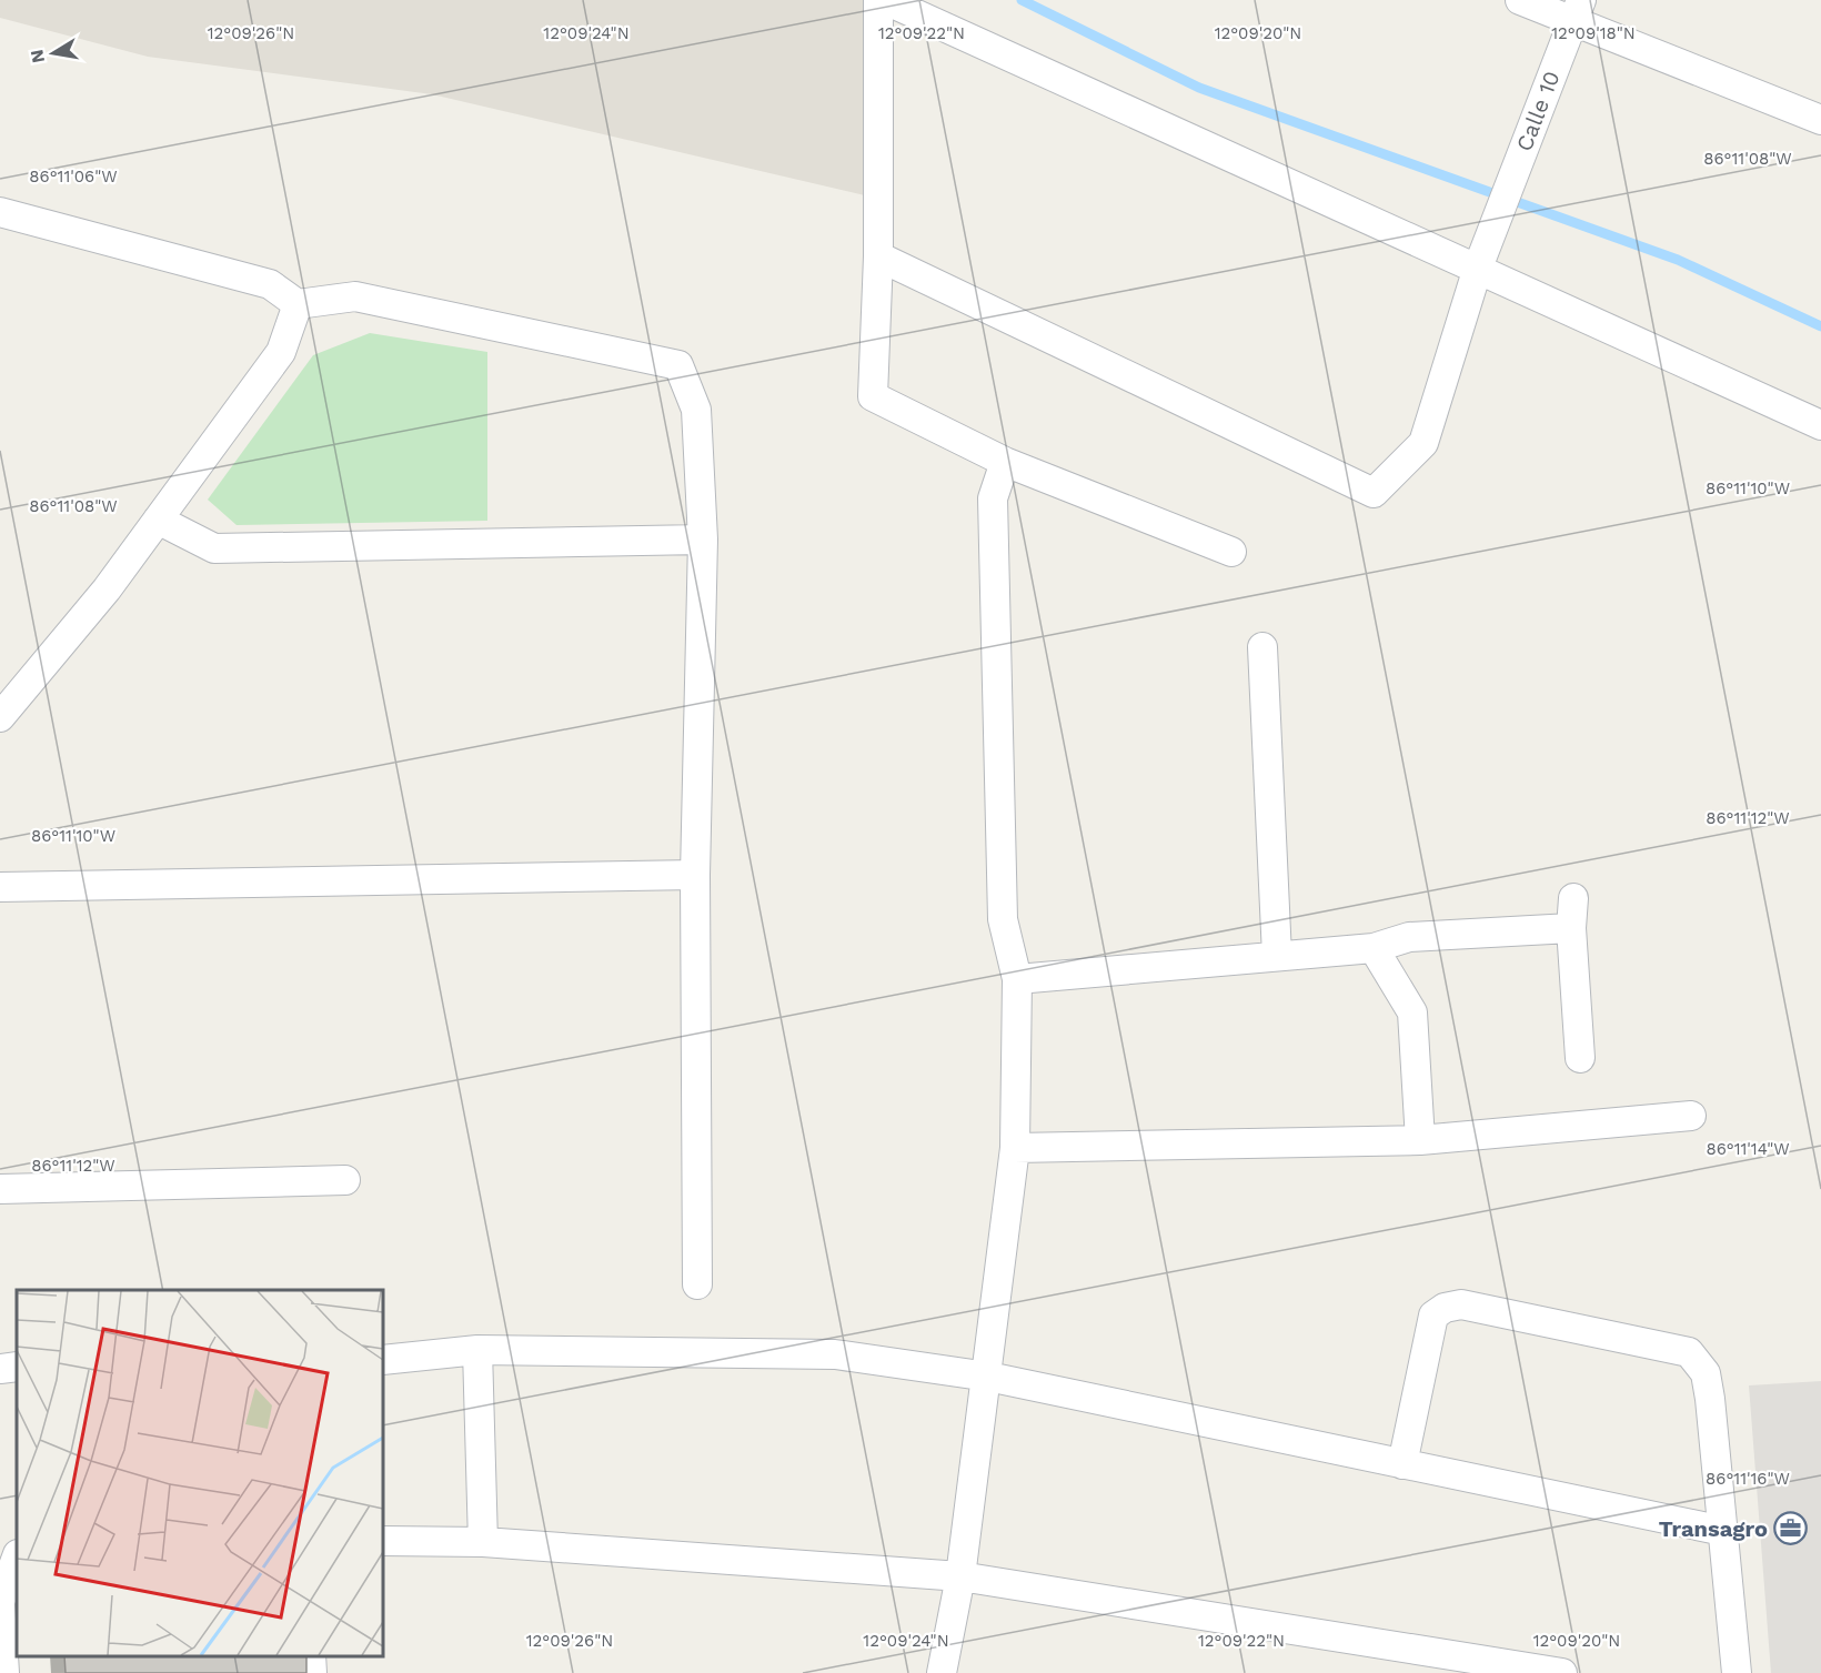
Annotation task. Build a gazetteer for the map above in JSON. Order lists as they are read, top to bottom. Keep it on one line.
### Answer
{"streets":{"street":["Calle 10"]},"places":{"office":["Transagro"]},"north":"left","coordinates":["12°09'26\"N","12°09'24\"N","12°09'22\"N","12°09'20\"N","12°09'18\"N","86°11'08\"W","86°11'06\"W","86°11'10\"W","86°11'12\"W","86°11'14\"W","86°11'16\"W"]}
